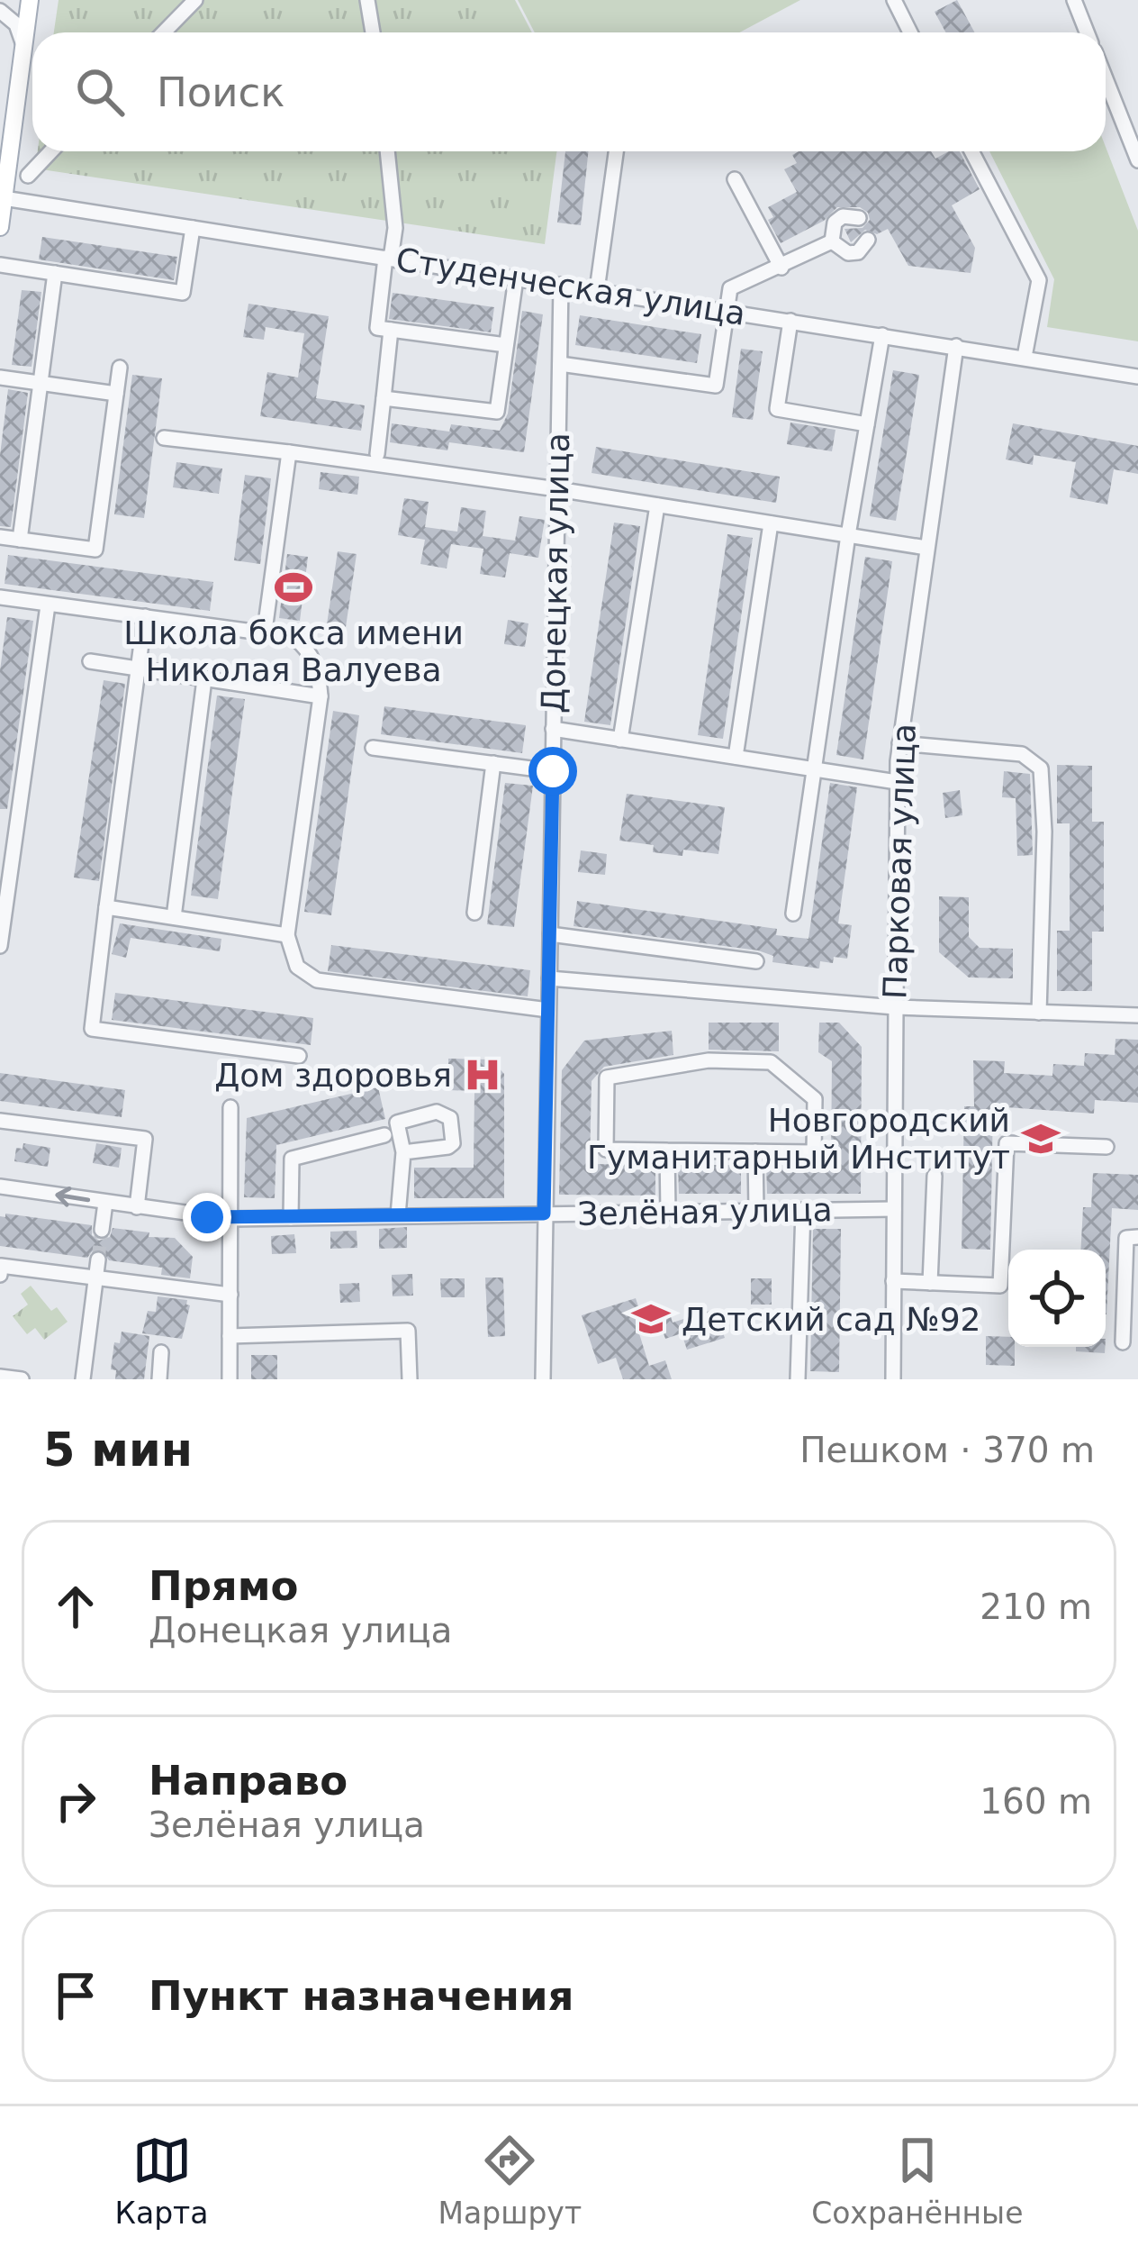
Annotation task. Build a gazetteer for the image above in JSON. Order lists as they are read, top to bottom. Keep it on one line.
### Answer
{"streets":{"street":["Студенческая улица","Донецкая улица","Парковая улица","Зелёная улица"]},"crossings":[["Студенческая улица","Донецкая улица"],["Студенческая улица","Парковая улица"],["Донецкая улица","Зелёная улица"],["Парковая улица","Зелёная улица"]],"places":{"sports":["Школа бокса имени Николая Валуева"],"hospital":["Дом здоровья"],"school or university":["Новгородский Гуманитарный Институт","Детский сад №92"]},"page":{"search":"Поиск","heading":["5 мин","Пешком · 370 m"],"list":[["Прямо","Донецкая улица","210 m"],["Направо","Зелёная улица","160 m"],"Пункт назначения"],"nav":["Карта","Маршрут","Сохранённые"]}}
